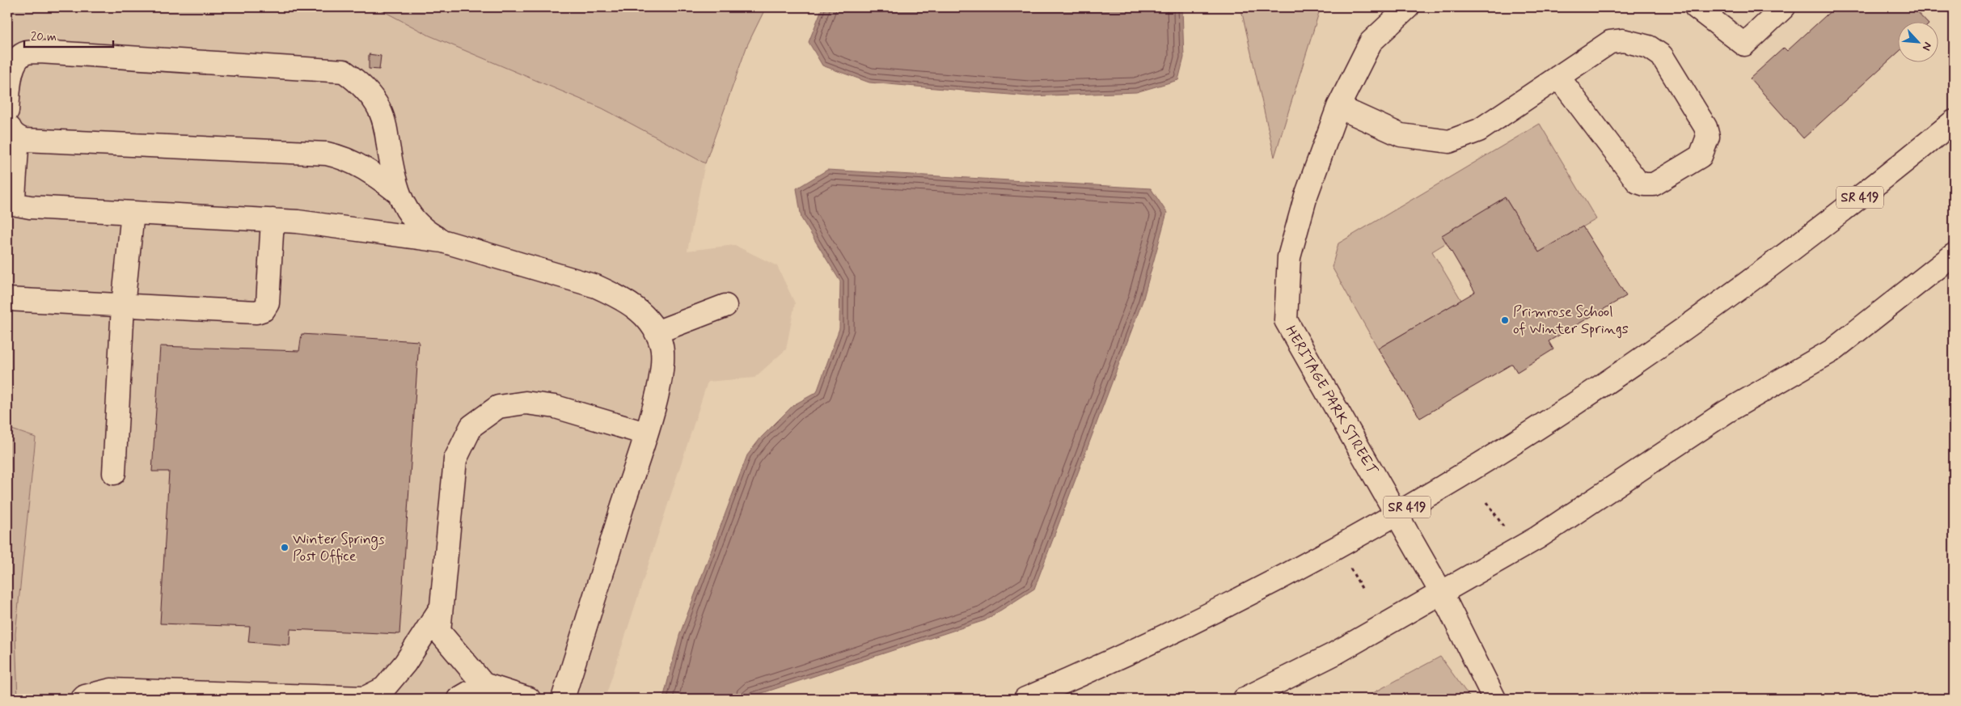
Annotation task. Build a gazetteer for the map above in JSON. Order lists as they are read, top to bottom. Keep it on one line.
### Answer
{"streets":{"main road":["SR 419","HERITAGE PARK STREET"]},"crossings":[["SR 419","HERITAGE PARK STREET"]],"places":["Primrose School of Winter Springs","Winter Springs Post Office"],"scale_bar":"20 m","north":"bottom right"}
